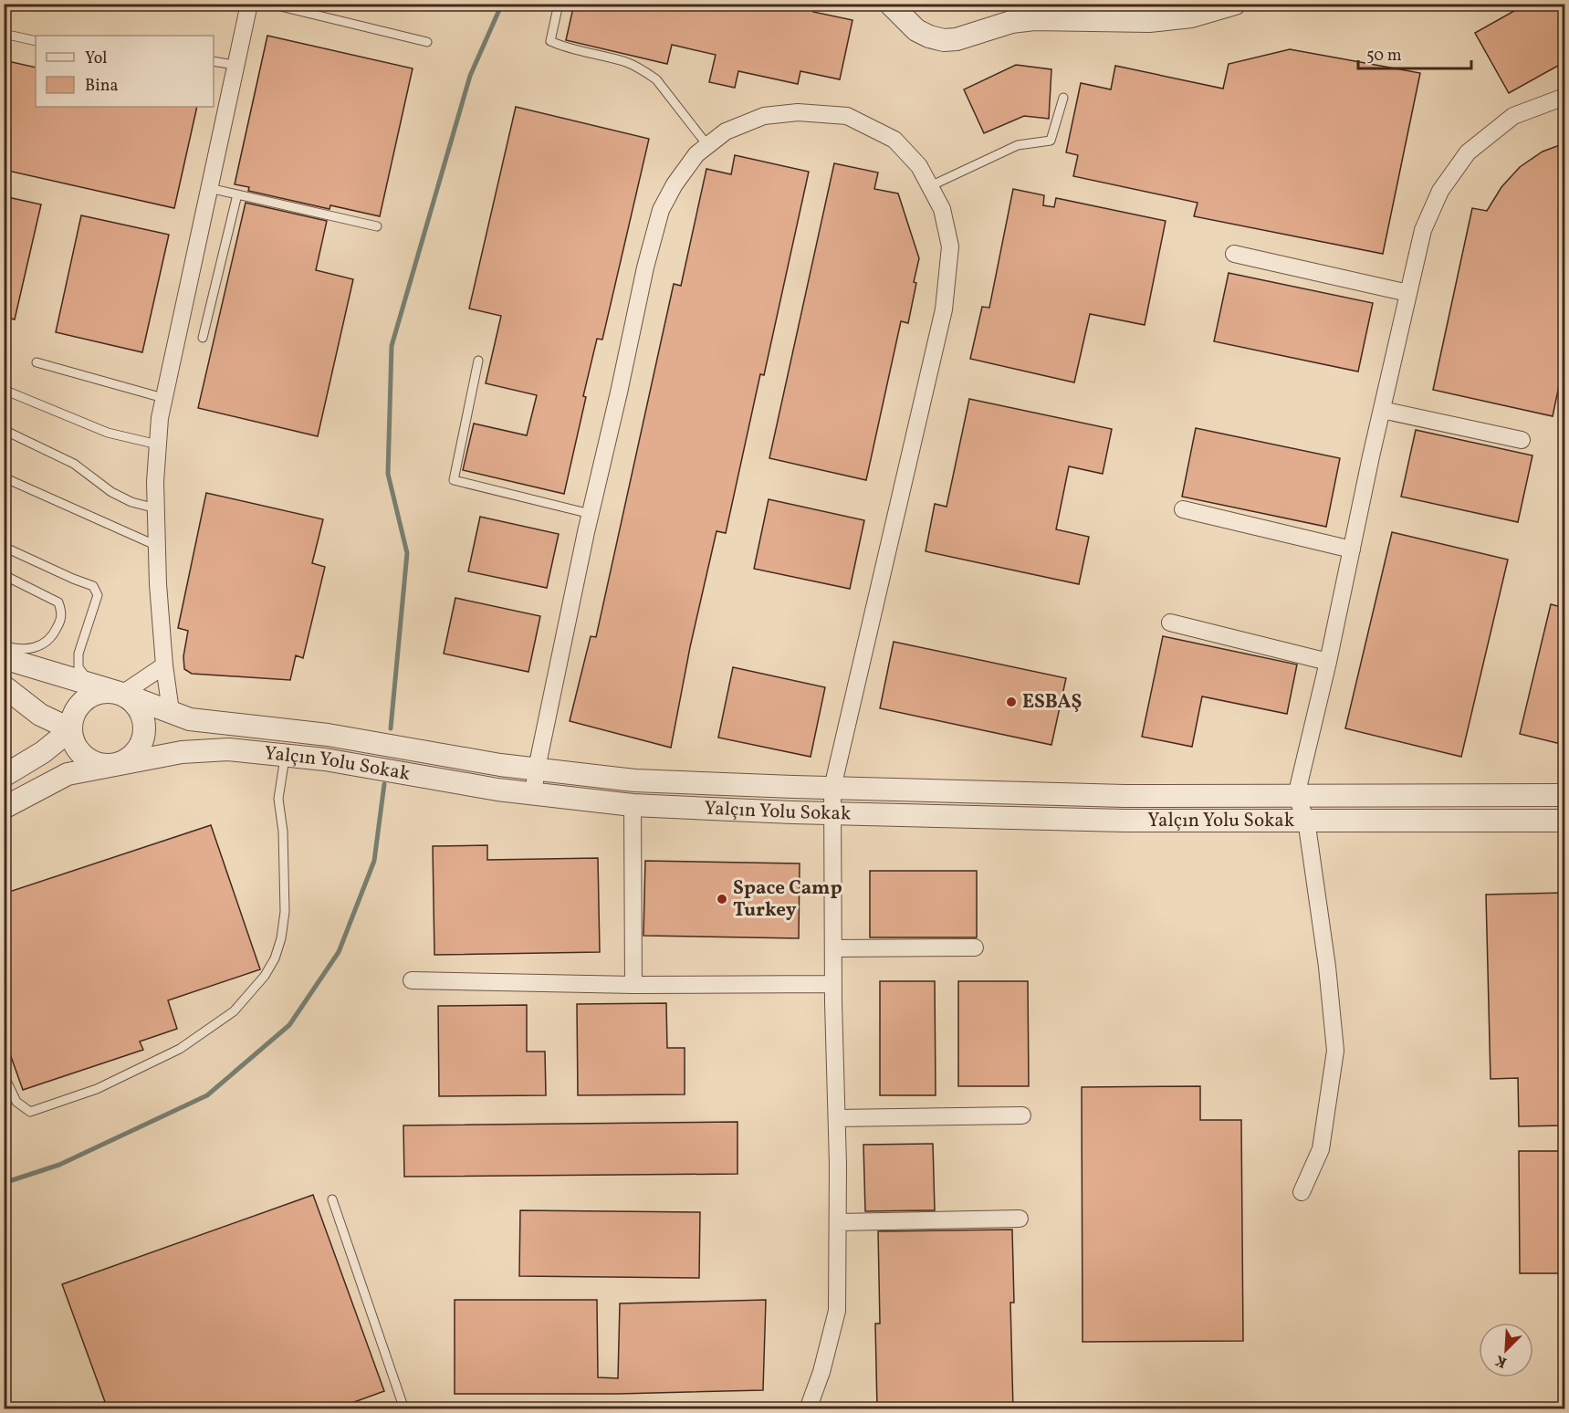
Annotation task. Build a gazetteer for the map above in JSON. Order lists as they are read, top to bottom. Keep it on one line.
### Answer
{"streets":{"street":["Yalçın Yolu Sokak"]},"places":["ESBAŞ","Space Camp Turkey"],"legend":["Yol","Bina"],"scale_bar":"50 m","north":"bottom left"}
